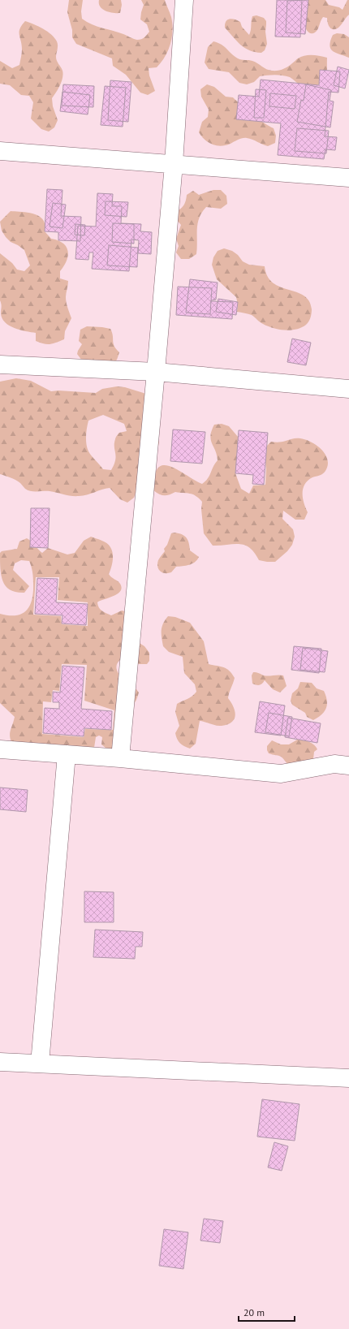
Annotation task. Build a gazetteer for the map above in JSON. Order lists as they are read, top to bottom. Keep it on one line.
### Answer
{"scale_bar":"20 m"}
